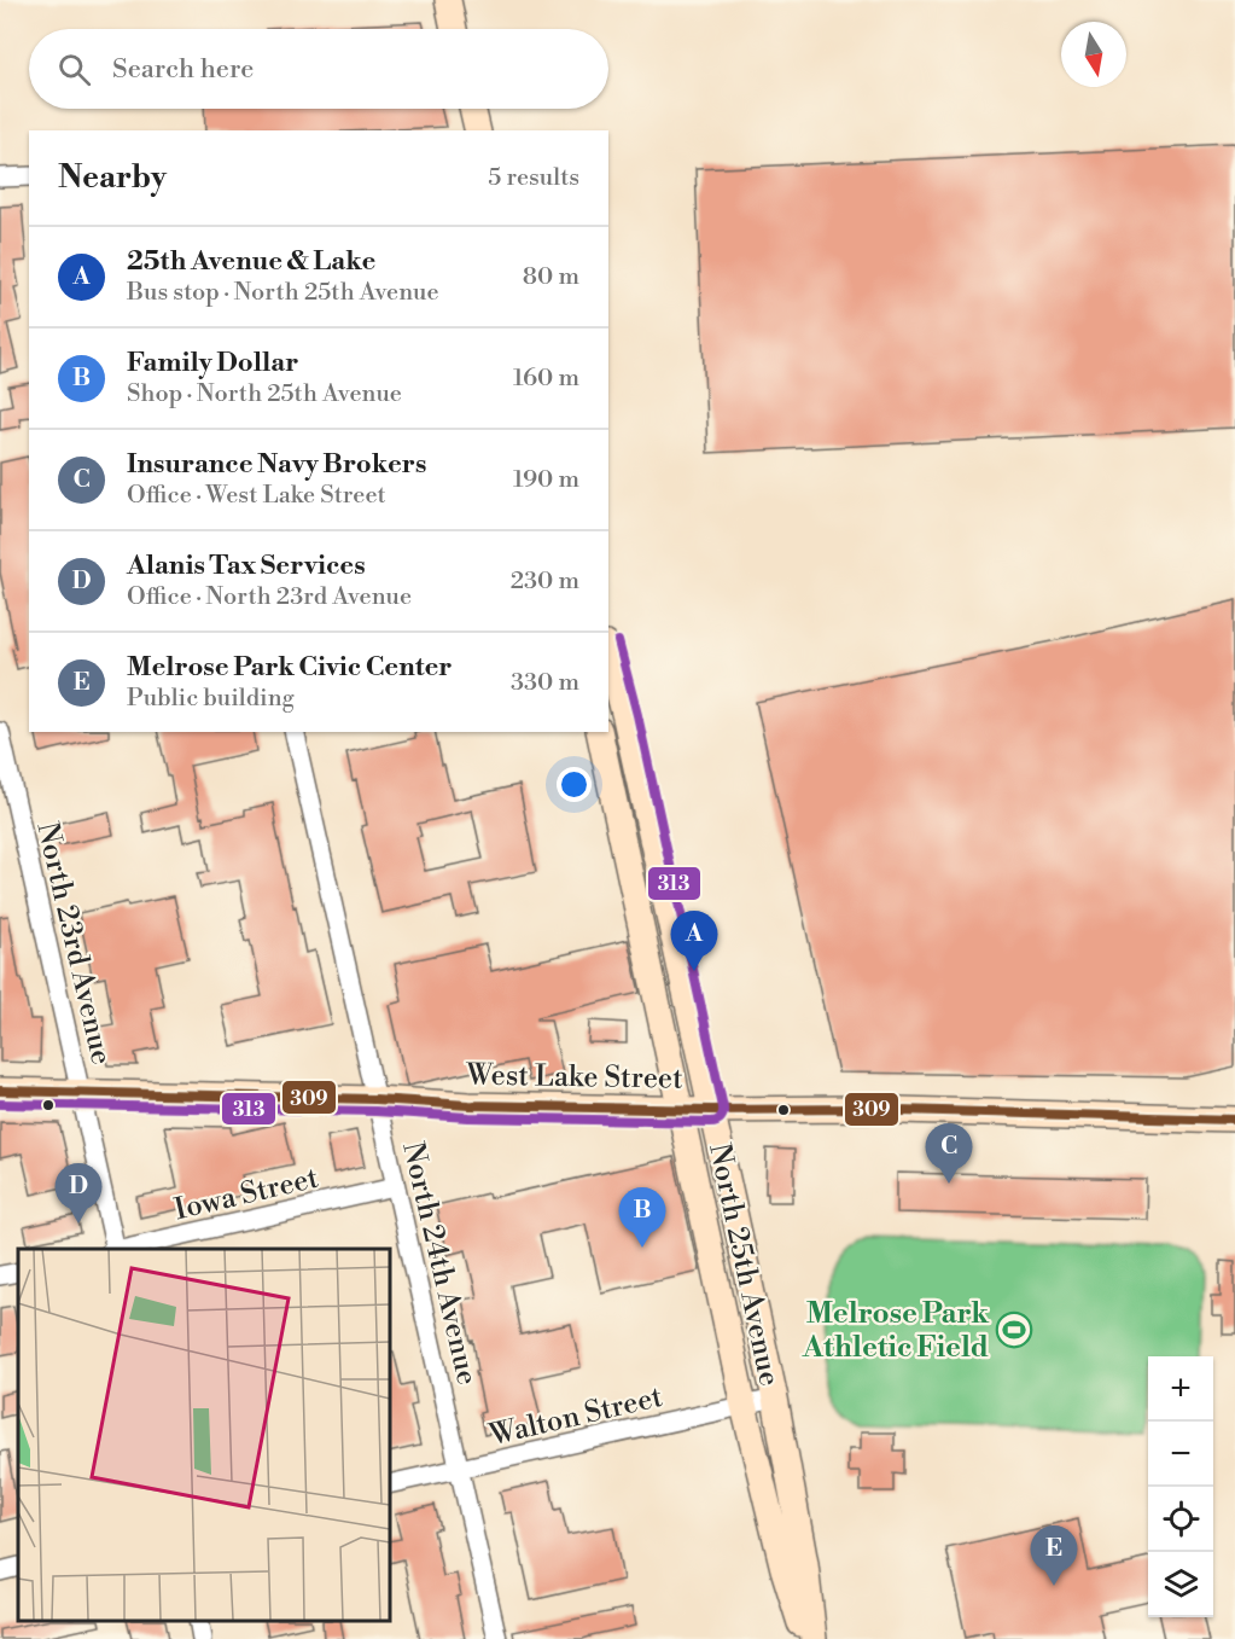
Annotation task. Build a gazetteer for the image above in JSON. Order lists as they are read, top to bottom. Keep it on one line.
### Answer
{"streets":{"main road":["West Lake Street","North 25th Avenue"],"street":["North 23rd Avenue","Iowa Street","North 24th Avenue","Walton Street"]},"crossings":[["North 23rd Avenue","West Lake Street"],["West Lake Street","North 24th Avenue"],["West Lake Street","North 25th Avenue"],["Iowa Street","North 24th Avenue"],["North 24th Avenue","Walton Street"],["North 25th Avenue","Walton Street"]],"places":{"sports":["Melrose Park Athletic Field"]},"lines":["transit line 313","transit line 309"],"north":"bottom","page":{"search":"Search here","heading":["Nearby","5 results"],"list":[{"mark":"A","name":"25th Avenue & Lake","note":"Bus stop · North 25th Avenue","value":"80 m"},{"mark":"B","name":"Family Dollar","note":"Shop · North 25th Avenue","value":"160 m"},{"mark":"C","name":"Insurance Navy Brokers","note":"Office · West Lake Street","value":"190 m"},{"mark":"D","name":"Alanis Tax Services","note":"Office · North 23rd Avenue","value":"230 m"},{"mark":"E","name":"Melrose Park Civic Center","note":"Public building","value":"330 m"}],"pins":["A","C","D","B","E"],"map_buttons":["+","−"]}}
